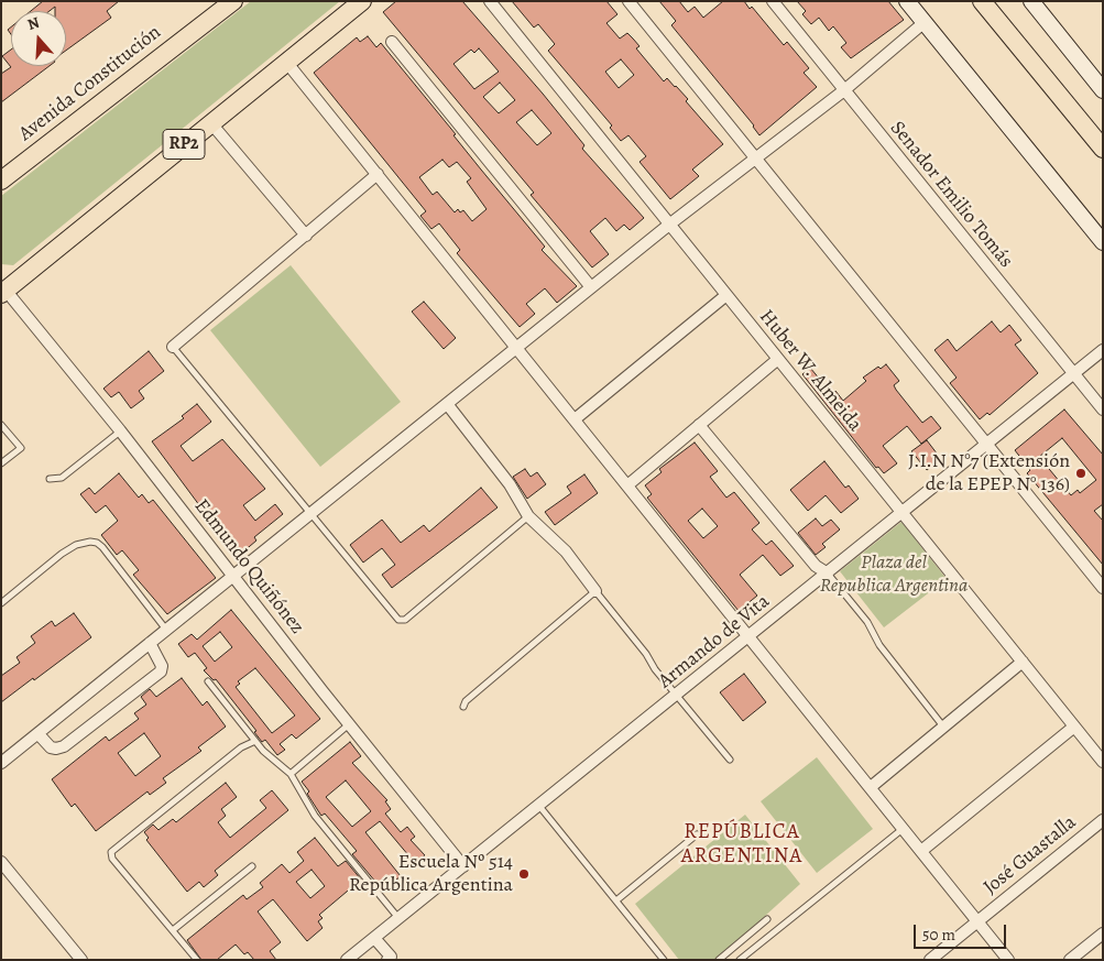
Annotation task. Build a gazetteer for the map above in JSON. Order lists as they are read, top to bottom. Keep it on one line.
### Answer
{"streets":{"main road":["Avenida Constitución","RP2"],"street":["Senador Emilio Tomás","Huber W. Almeida","Edmundo Quiñónez","Armando de Vita","José Guastalla"]},"crossings":[["RP2","Edmundo Quiñónez"],["Senador Emilio Tomás","Armando de Vita"],["Huber W. Almeida","Armando de Vita"],["Edmundo Quiñónez","Armando de Vita"]],"districts":["REPÚBLICA ARGENTINA"],"parks":["Plaza del Republica Argentina"],"places":["J.I.N N°7 (Extensión de la EPEP N° 136)","Escuela Nº 514 República Argentina"],"scale_bar":"50 m","north":"top"}
